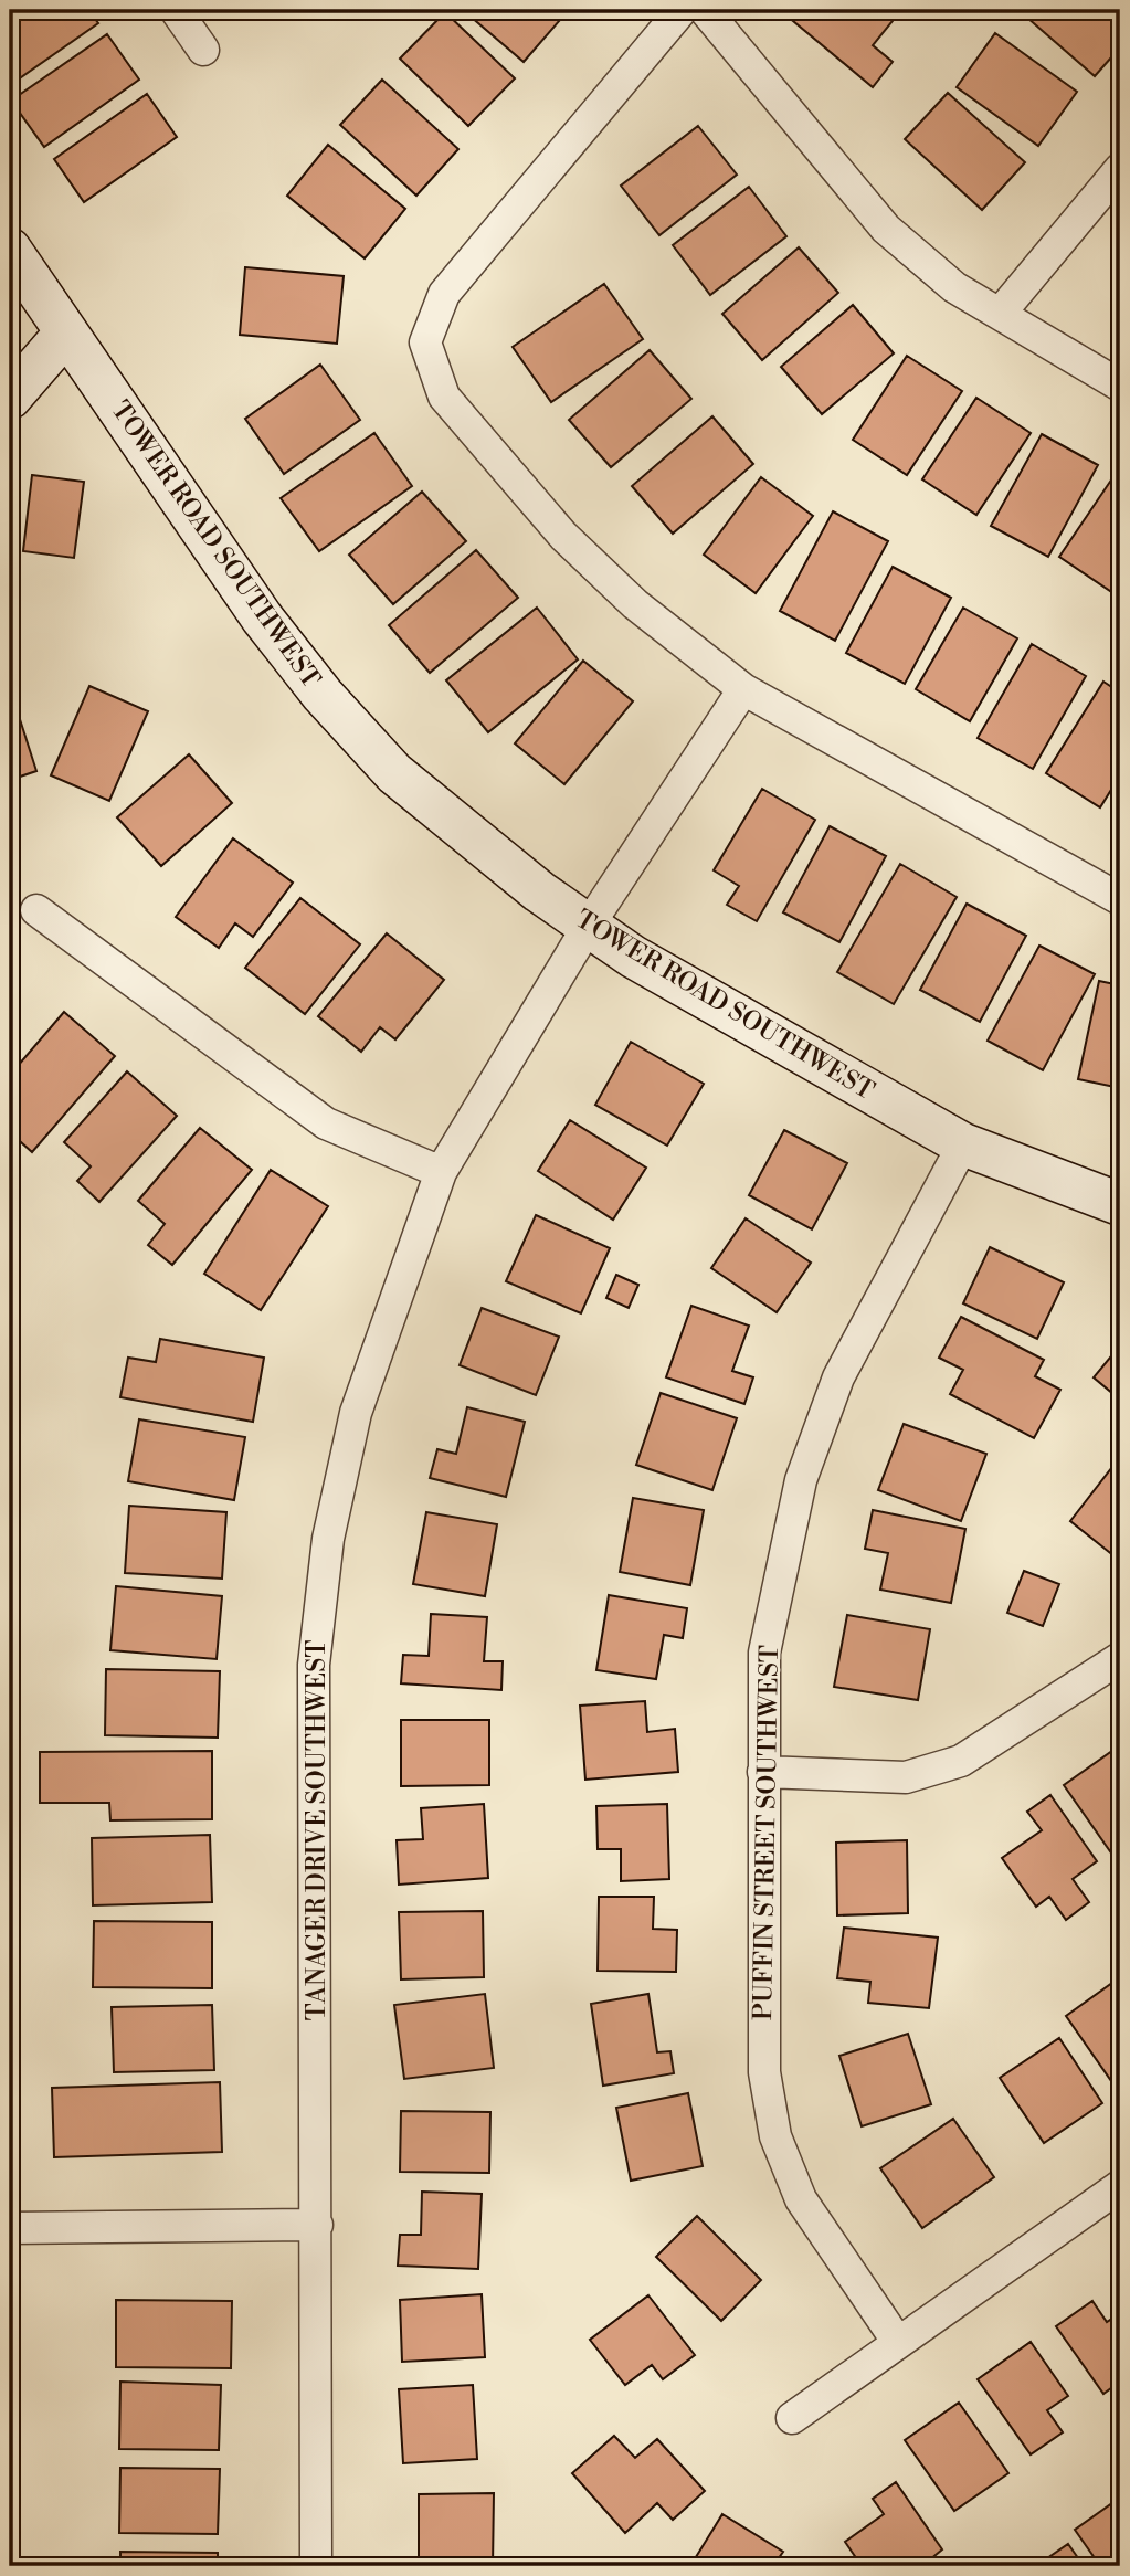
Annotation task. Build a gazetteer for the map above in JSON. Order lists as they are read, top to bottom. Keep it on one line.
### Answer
{"streets":{"street":["TOWER ROAD SOUTHWEST","TANAGER DRIVE SOUTHWEST","PUFFIN STREET SOUTHWEST"]},"crossings":[["TOWER ROAD SOUTHWEST","TANAGER DRIVE SOUTHWEST"],["TOWER ROAD SOUTHWEST","PUFFIN STREET SOUTHWEST"]]}
